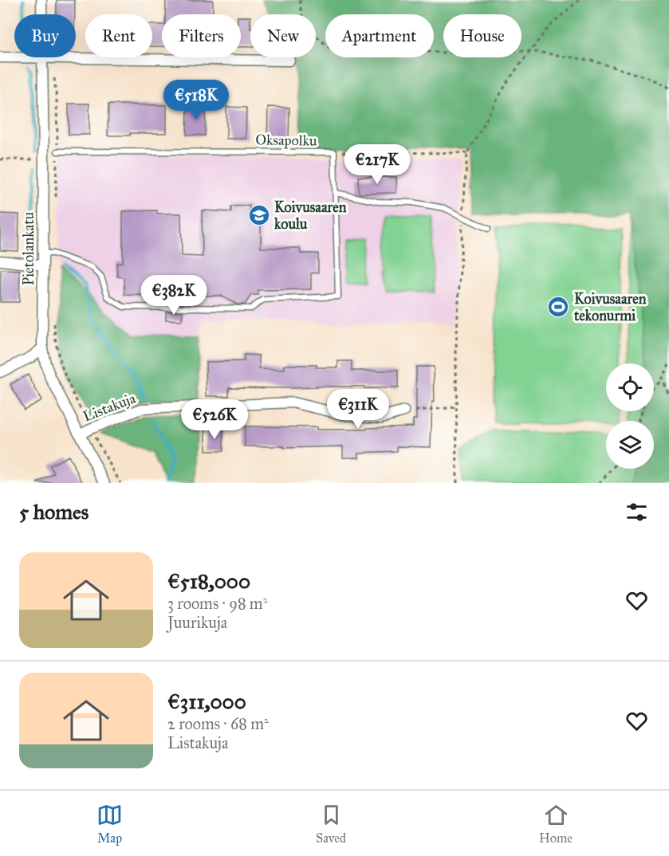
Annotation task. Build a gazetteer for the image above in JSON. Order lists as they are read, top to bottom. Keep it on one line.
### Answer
{"streets":{"street":["Pietolankatu","Listakuja"],"lane":["Oksapolku"]},"crossings":[["Pietolankatu","Listakuja"]],"places":{"school or university":["Koivusaaren koulu"],"sports":["Koivusaaren tekonurmi"]},"page":{"chip":["Buy","Rent","Filters","New","Apartment","House"],"price":["€518K","€217K","€382K","€311K","€526K"],"heading":"5 homes","list":[{"name":"€518,000","note":"3 rooms · 98 m² · Juurikuja"},{"name":"€311,000","note":"2 rooms · 68 m² · Listakuja"}],"tabs":["Map","Saved","Home"]}}
